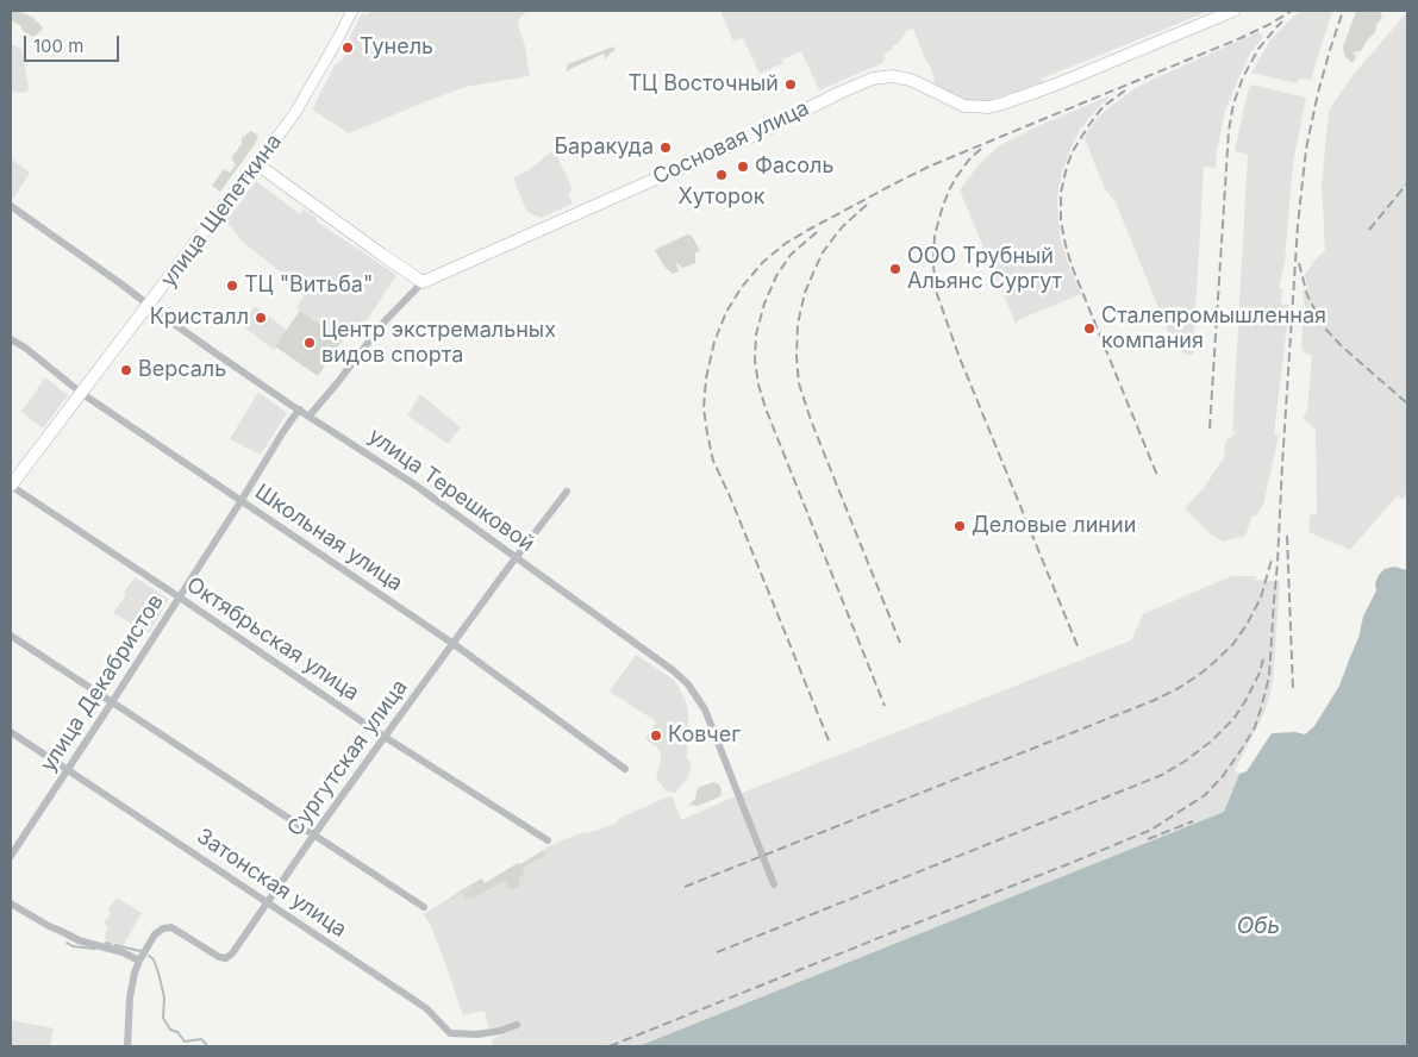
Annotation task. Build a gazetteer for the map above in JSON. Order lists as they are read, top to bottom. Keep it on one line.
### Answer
{"streets":{"main road":["Сосновая улица","улица Щепеткина"],"street":["улица Терешковой","Школьная улица","Октябрьская улица","улица Декабристов","Сургутская улица","Затонская улица"]},"crossings":[["улица Щепеткина","улица Терешковой"],["улица Щепеткина","Школьная улица"],["улица Щепеткина","Октябрьская улица"],["улица Терешковой","улица Декабристов"],["улица Терешковой","Сургутская улица"],["Школьная улица","улица Декабристов"],["Школьная улица","Сургутская улица"],["Октябрьская улица","улица Декабристов"],["Октябрьская улица","Сургутская улица"],["улица Декабристов","Затонская улица"],["Сургутская улица","Затонская улица"]],"water":["Обь"],"places":["Тунель","ТЦ Восточный","Баракуда","Фасоль","Хуторок","ООО Трубный Альянс Сургут","ТЦ \"Витьба\"","Кристалл","Сталепромышленная компания","Центр экстремальных видов спорта","Версаль","Деловые линии","Ковчег"],"scale_bar":"100 m"}
